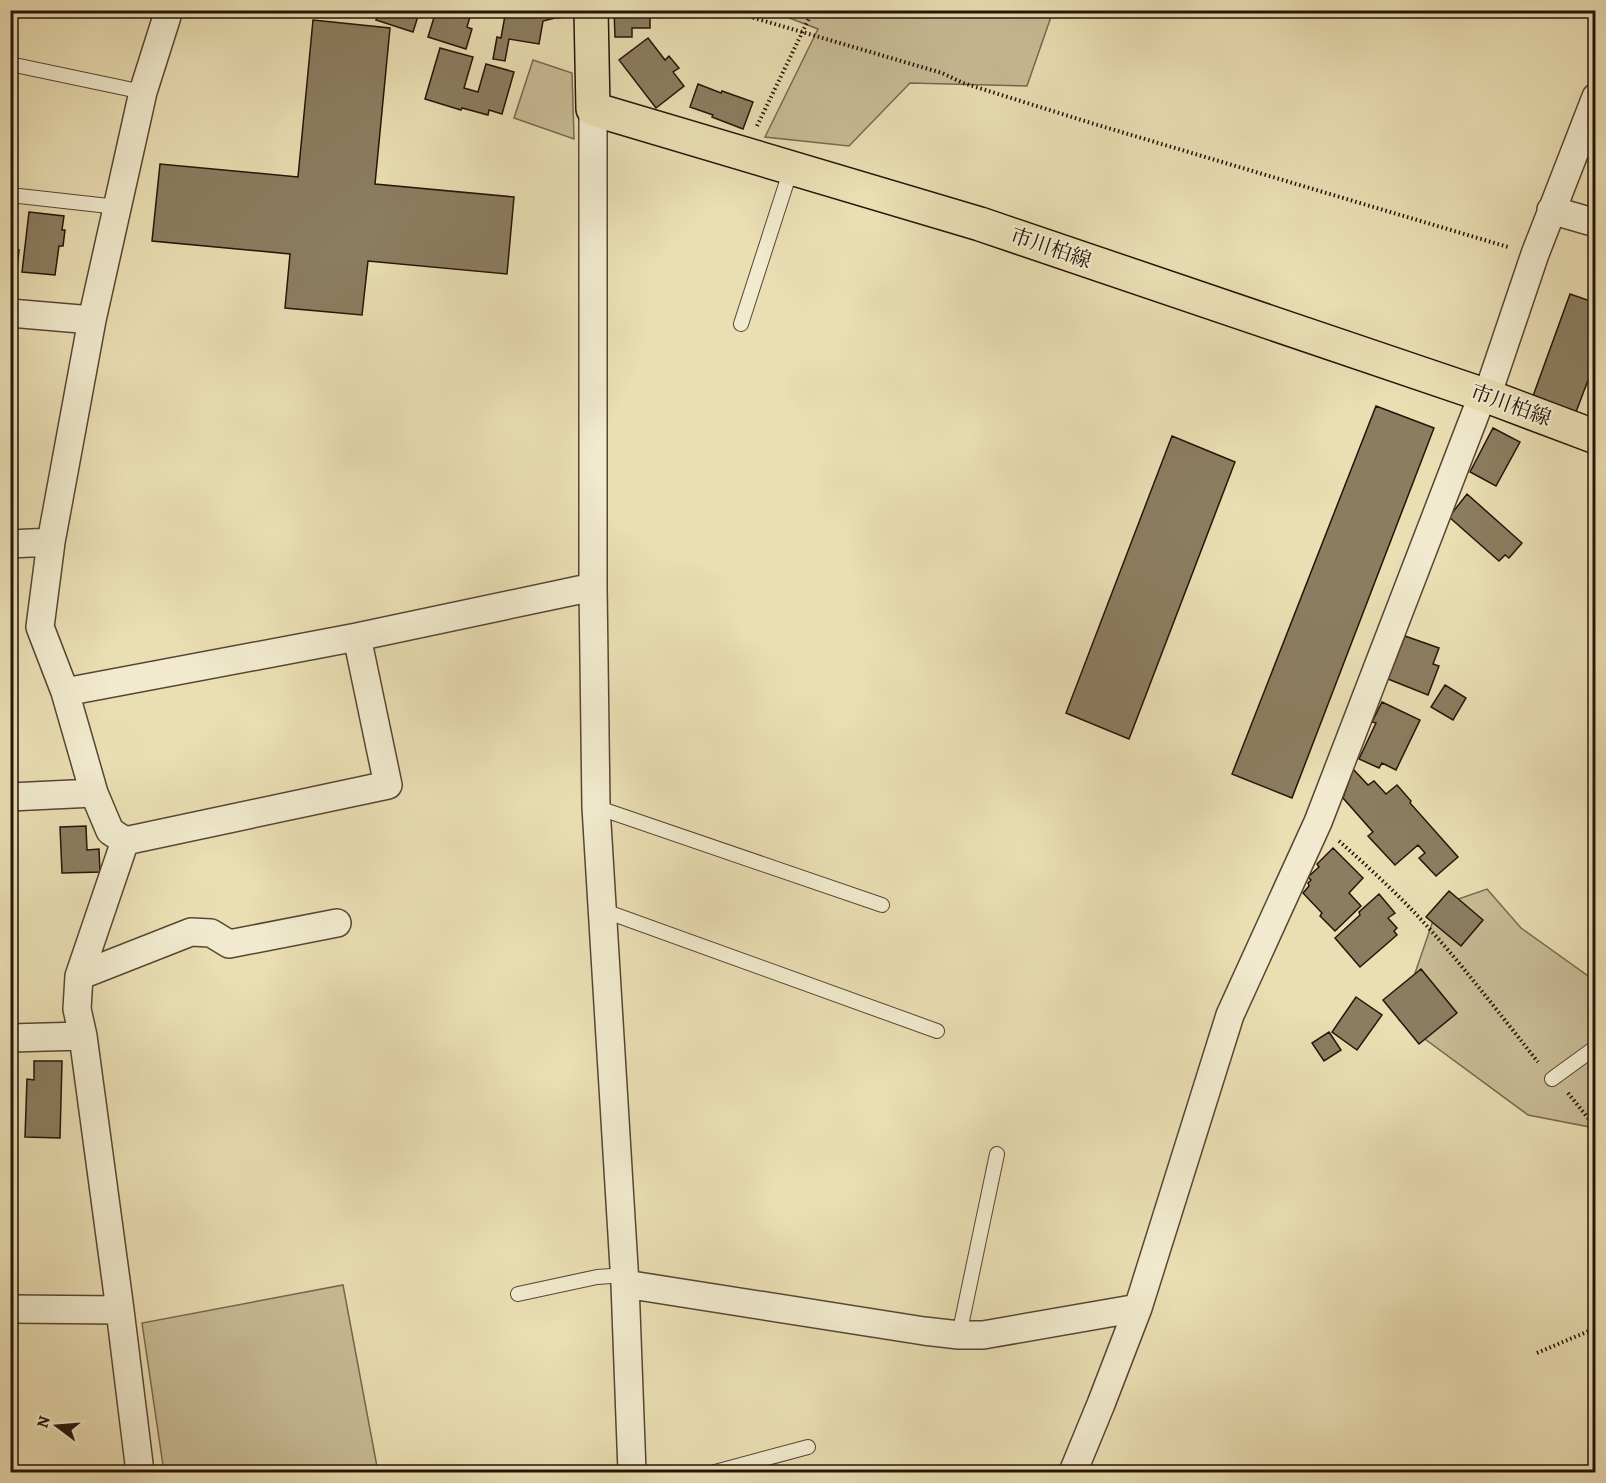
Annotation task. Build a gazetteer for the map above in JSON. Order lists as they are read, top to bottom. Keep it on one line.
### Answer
{"streets":{"main road":["市川柏線"]},"north":"left"}
